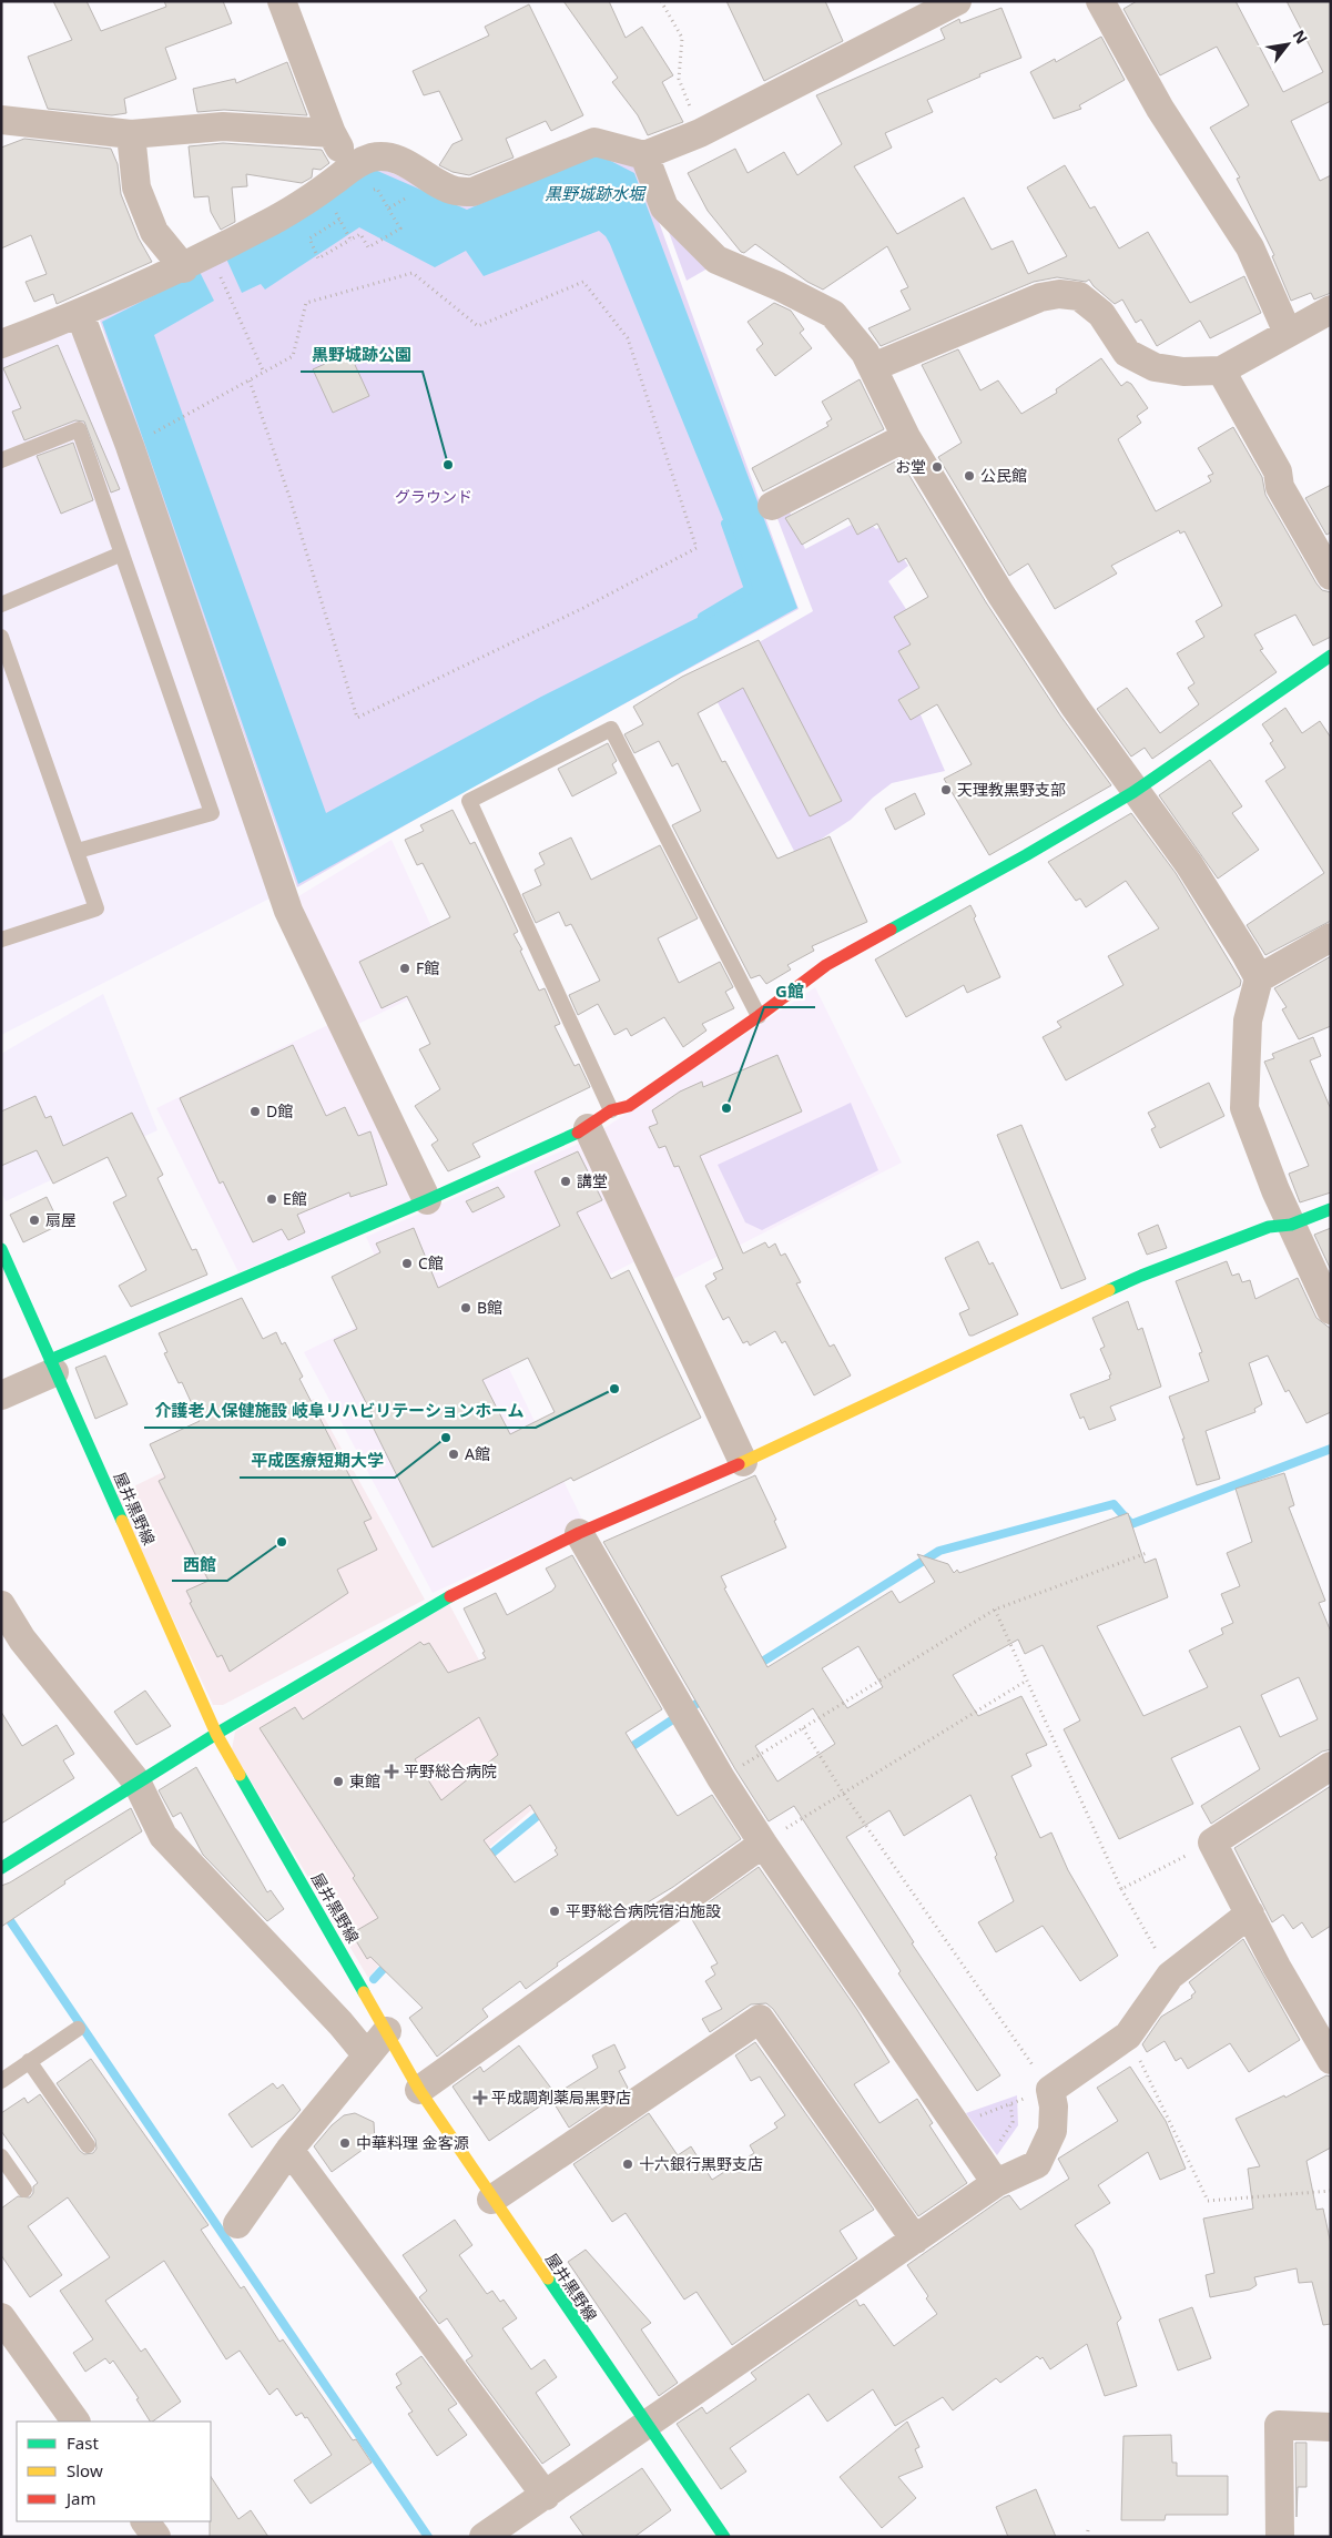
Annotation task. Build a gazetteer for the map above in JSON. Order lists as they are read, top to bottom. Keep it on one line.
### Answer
{"streets":{"street":["屋井黒野線"]},"water":["黒野城跡水堀"],"parks":["グラウンド"],"places":{"other":["黒野城跡公園","お堂","公民館","天理教黒野支部","F館","G館","D館","講堂","E館","扇屋","C館","B館","介護老人保健施設 岐阜リハビリテーションホーム","平成医療短期大学","A館","西館","東館","平野総合病院宿泊施設","中華料理 金客源","十六銀行黒野支店"],"health":["平野総合病院","平成調剤薬局黒野店"]},"legend":["Fast","Slow","Jam"],"north":"top right"}
